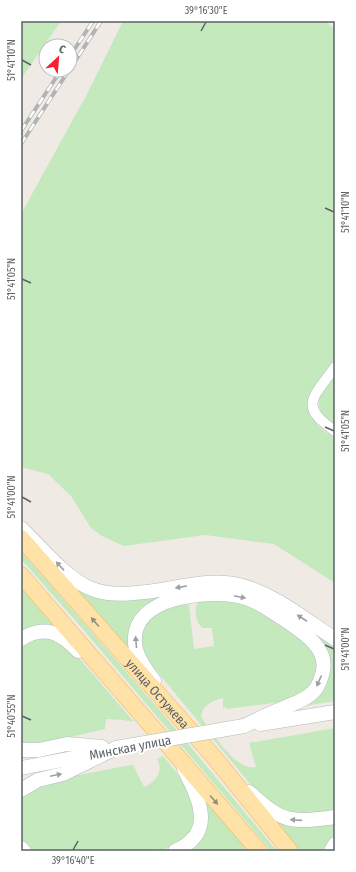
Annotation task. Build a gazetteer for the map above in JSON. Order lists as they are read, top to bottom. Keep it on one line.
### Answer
{"streets":{"main road":["улица Остужева"],"street":["Минская улица"]},"north":"top right","coordinates":["39°16'30\"E","51°41'10\"N","51°41'05\"N","51°41'00\"N","51°40'55\"N","39°16'40\"E"]}
